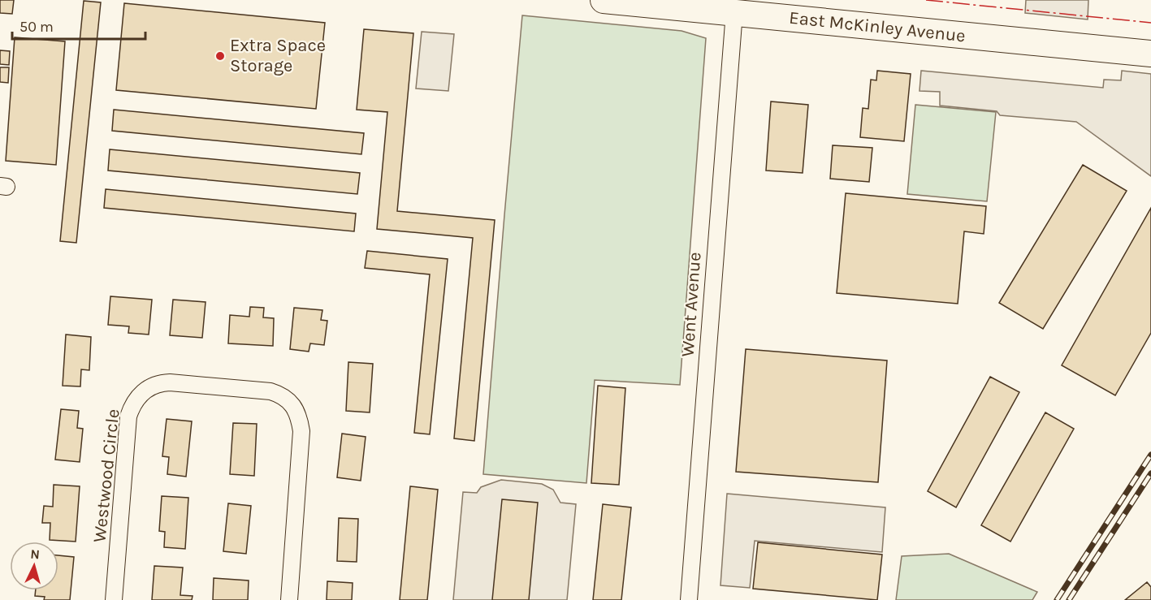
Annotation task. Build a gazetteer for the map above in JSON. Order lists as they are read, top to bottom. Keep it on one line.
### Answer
{"streets":{"main road":["East McKinley Avenue"],"street":["Went Avenue","Westwood Circle"]},"crossings":[["East McKinley Avenue","Went Avenue"]],"places":["Extra Space Storage"],"scale_bar":"50 m","north":"top"}
